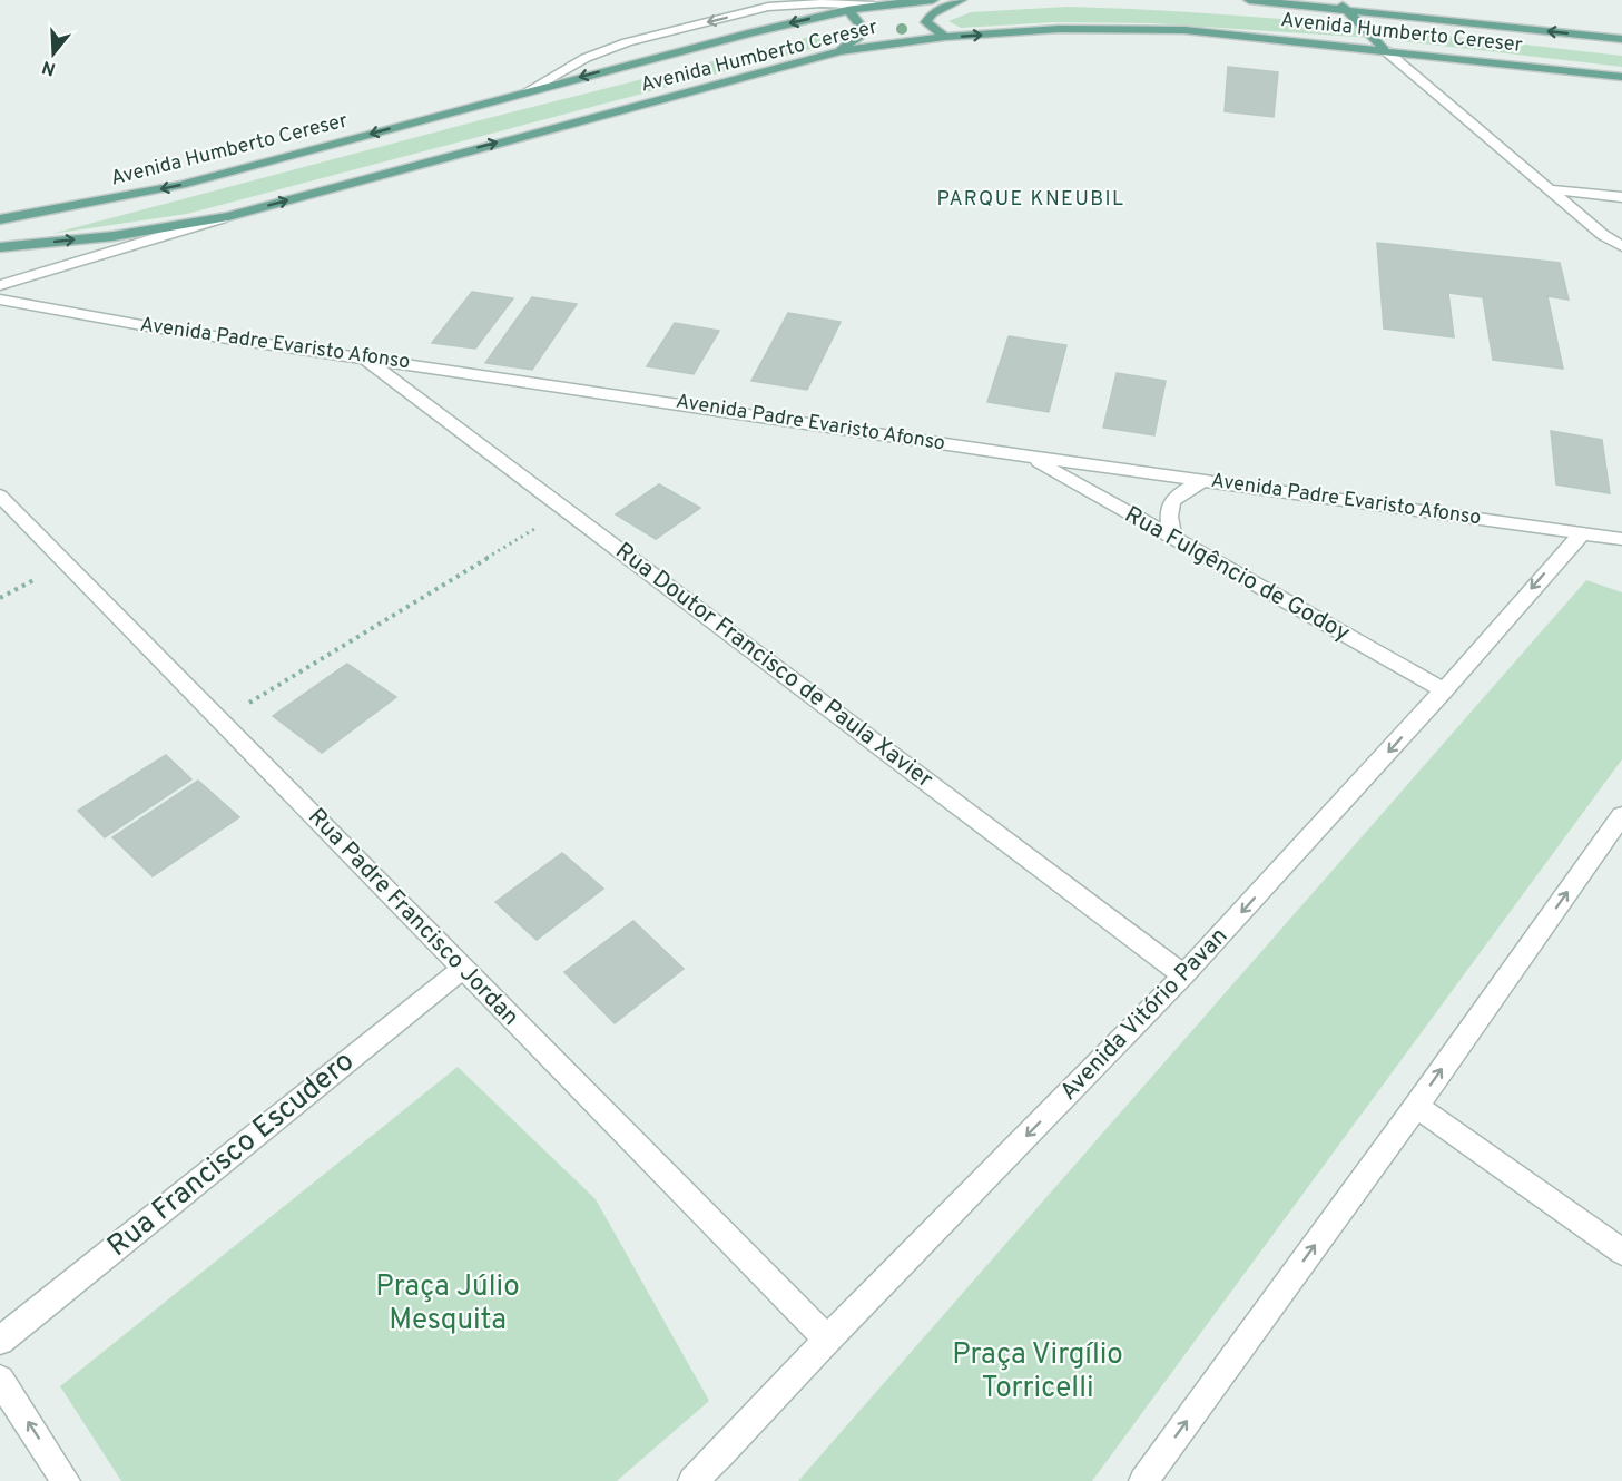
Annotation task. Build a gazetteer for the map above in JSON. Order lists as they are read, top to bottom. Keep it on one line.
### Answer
{"streets":{"main road":["Avenida Humberto Cereser"],"street":["Avenida Padre Evaristo Afonso","Rua Fulgêncio de Godoy","Rua Doutor Francisco de Paula Xavier","Rua Padre Francisco Jordan","Avenida Vitório Pavan","Rua Francisco Escudero"]},"crossings":[["Avenida Padre Evaristo Afonso","Rua Fulgêncio de Godoy"],["Avenida Padre Evaristo Afonso","Rua Doutor Francisco de Paula Xavier"],["Avenida Padre Evaristo Afonso","Avenida Vitório Pavan"],["Rua Fulgêncio de Godoy","Avenida Vitório Pavan"],["Rua Doutor Francisco de Paula Xavier","Avenida Vitório Pavan"],["Rua Padre Francisco Jordan","Avenida Vitório Pavan"],["Rua Padre Francisco Jordan","Rua Francisco Escudero"]],"one_way":["Avenida Vitório Pavan"],"districts":["PARQUE KNEUBIL"],"parks":["Praça Júlio Mesquita","Praça Virgílio Torricelli"],"north":"bottom"}
